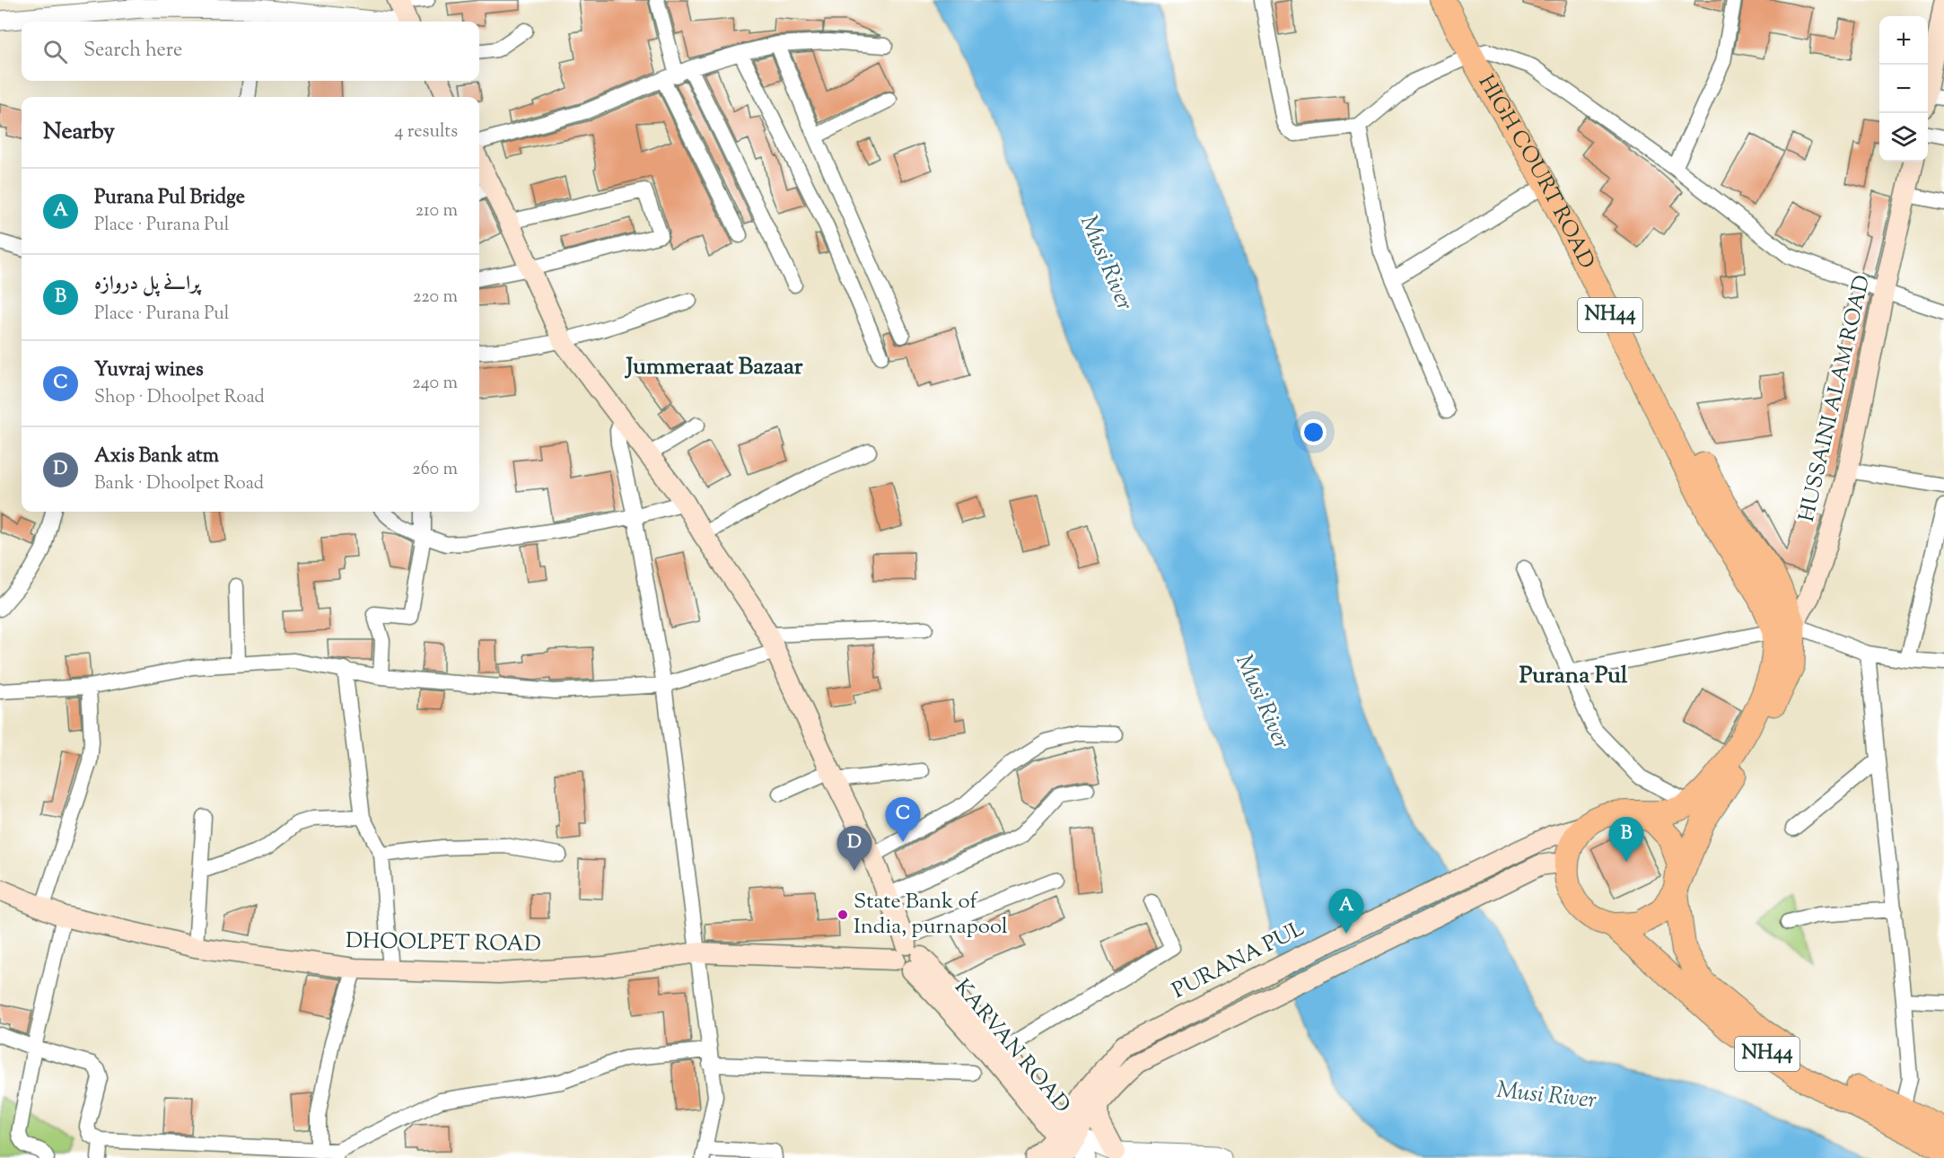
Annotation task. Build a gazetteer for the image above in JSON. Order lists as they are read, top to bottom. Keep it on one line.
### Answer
{"streets":{"highway":["HIGH COURT ROAD","NH44"],"main road":["HUSSAINI ALAM ROAD","DHOOLPET ROAD","PURANA PUL","KARVAN ROAD"]},"crossings":[["HIGH COURT ROAD","NH44"],["HIGH COURT ROAD","HUSSAINI ALAM ROAD"],["NH44","HUSSAINI ALAM ROAD"],["NH44","PURANA PUL"],["DHOOLPET ROAD","KARVAN ROAD"],["PURANA PUL","KARVAN ROAD"]],"districts":["Jummeraat Bazaar","Purana Pul"],"water":["Musi River"],"places":["State Bank of India, purnapool"],"page":{"map_buttons":["+","−"],"search":"Search here","heading":["Nearby","4 results"],"list":[{"mark":"A","name":"Purana Pul Bridge","note":"Place · Purana Pul","value":"210 m"},{"mark":"B","name":"پرانے پل دروازہ","note":"Place · Purana Pul","value":"220 m"},{"mark":"C","name":"Yuvraj wines","note":"Shop · Dhoolpet Road","value":"240 m"},{"mark":"D","name":"Axis Bank atm","note":"Bank · Dhoolpet Road","value":"260 m"}],"pins":["C","B","D","A"]}}
